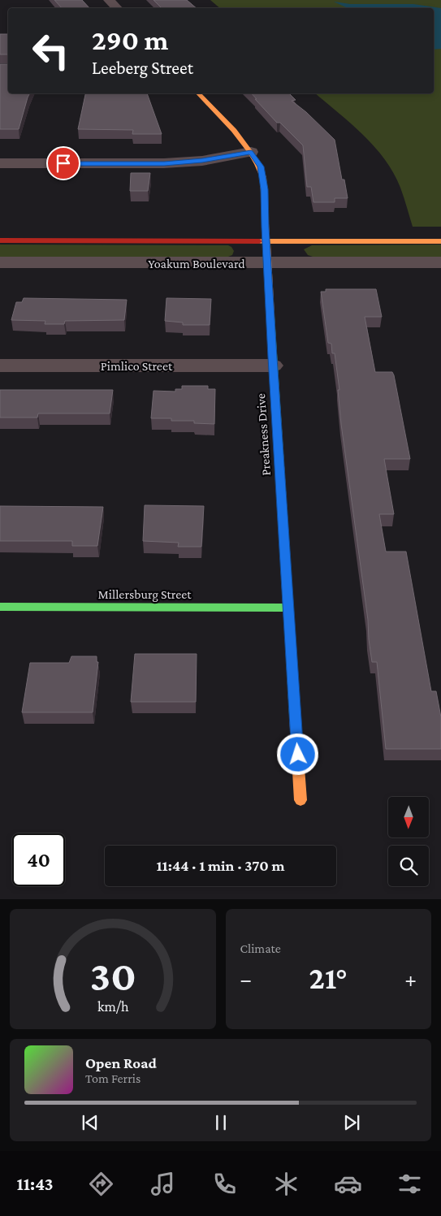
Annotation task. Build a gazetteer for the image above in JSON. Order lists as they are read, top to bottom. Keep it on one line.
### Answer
{"streets":{"street":["Yoakum Boulevard","Pimlico Street","Preakness Drive","Millersburg Street"]},"crossings":[["Yoakum Boulevard","Preakness Drive"],["Pimlico Street","Preakness Drive"],["Preakness Drive","Millersburg Street"]],"north":"bottom","page":{"turn":["290 m","Leeberg Street"],"limit":"40","trip":"11:44 · 1 min · 370 m","tile":"Climate","heat":["−","21°","+"],"song":["Open Road","Tom Ferris"],"tabs":"11:43","gauge":["30","km/h"]}}
